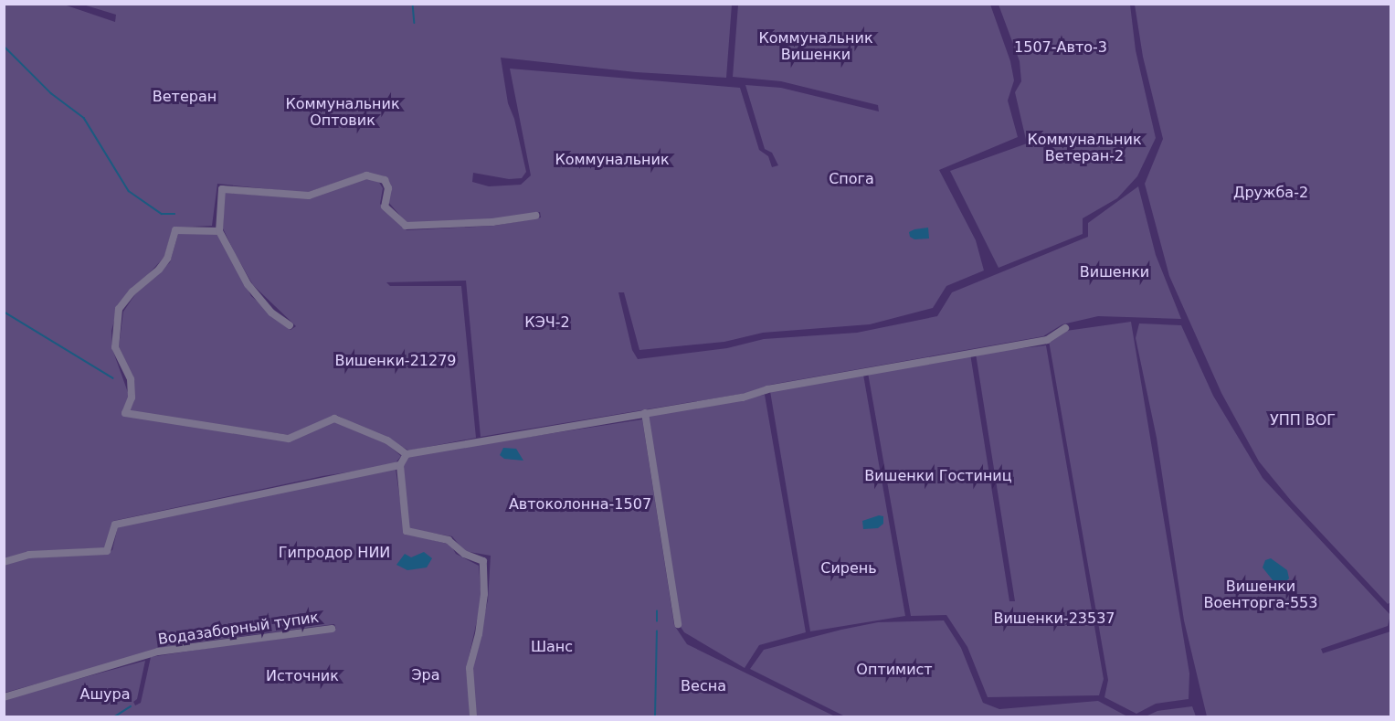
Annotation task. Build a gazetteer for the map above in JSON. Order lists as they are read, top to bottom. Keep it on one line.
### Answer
{"streets":{"street":["Водазаборный тупик"]},"parks":["Коммунальник Вишенки","1507-Авто-3","Ветеран","Коммунальник Оптовик","Коммунальник Ветеран-2","Коммунальник","Спога","Дружба-2","Вишенки","КЭЧ-2","Вишенки-21279","УПП ВОГ","Вишенки Гостиниц","Автоколонна-1507","Гипродор НИИ","Сирень","Вишенки Военторга-553","Вишенки-23537","Шанс","Оптимист","Эра","Источник","Весна","Ашура"]}
